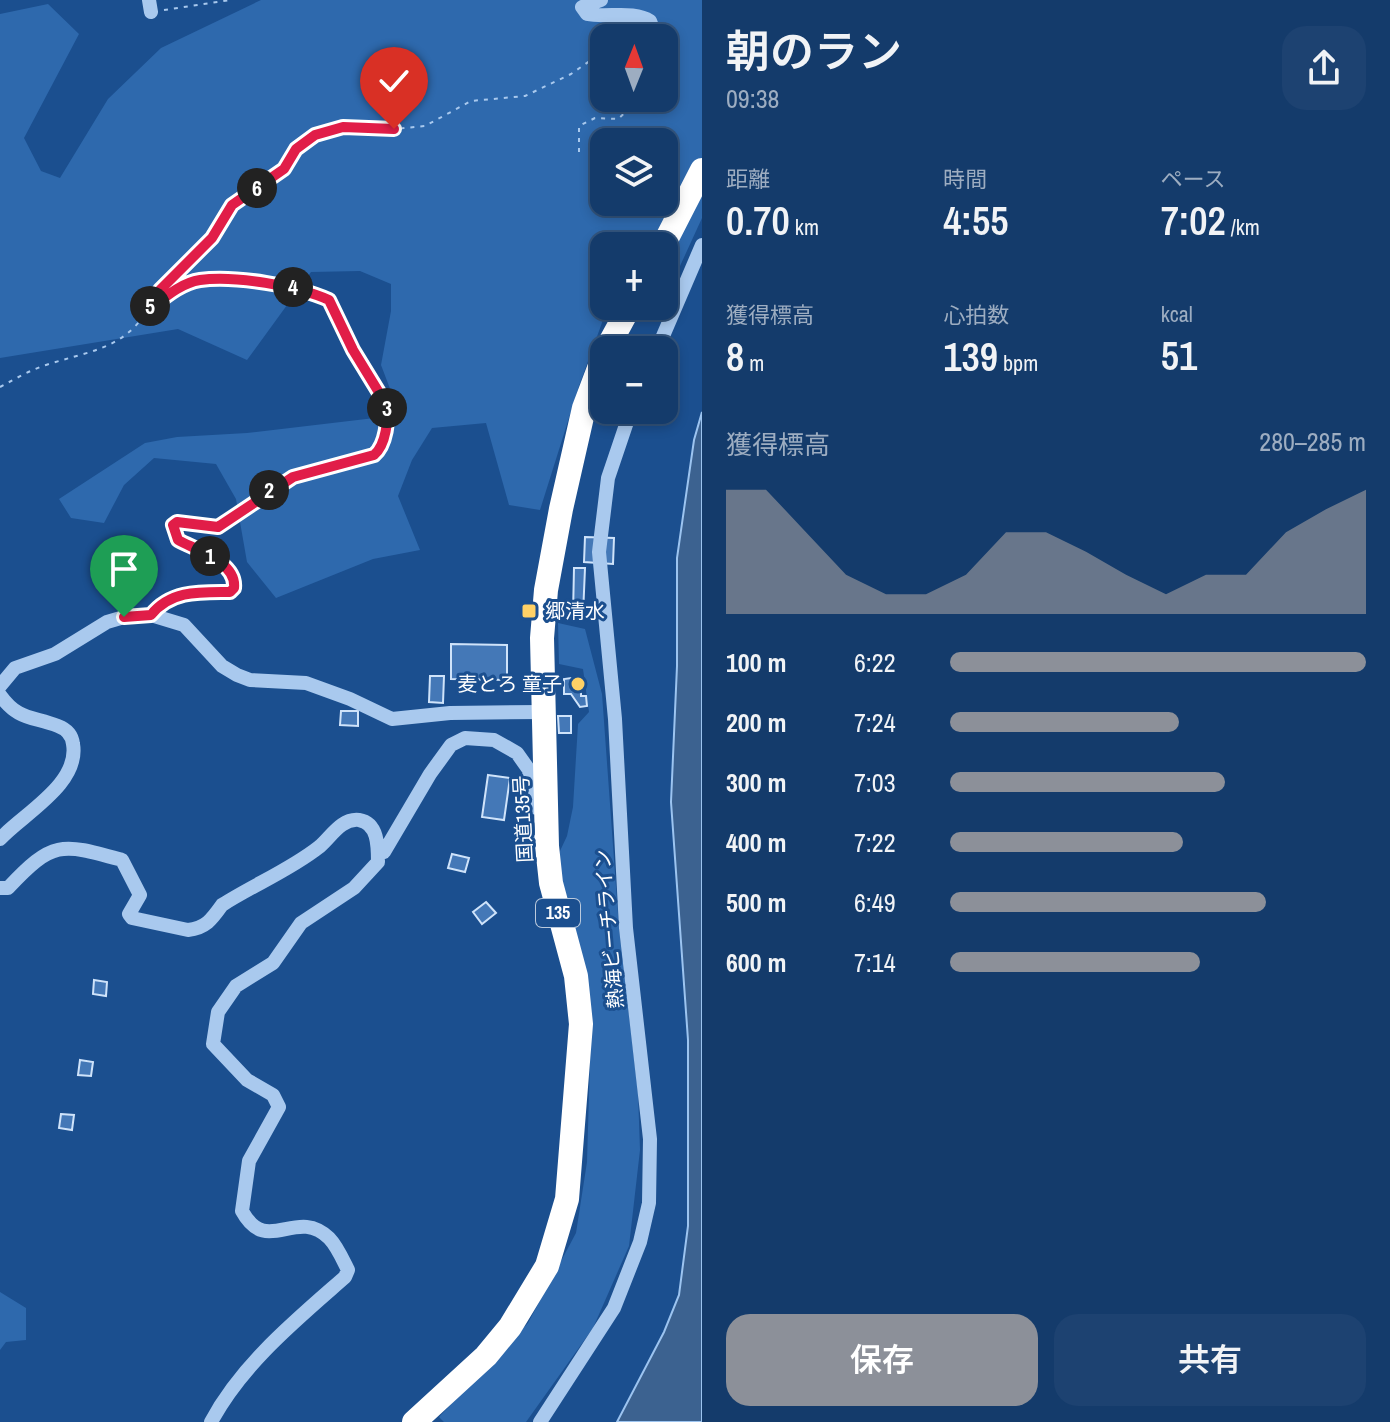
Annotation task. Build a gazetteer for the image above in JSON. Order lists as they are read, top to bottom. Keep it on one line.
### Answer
{"streets":{"highway":["国道135号","135"],"street":["熱海ビーチライン"]},"places":{"transit":["郷清水"],"other":["麦とろ 童子"]},"north":"top","page":{"heading":["朝のラン","09:38"],"map_buttons":["+","−"],"stats":[["距離","0.70 km"],["時間","4:55"],["ペース","7:02 /km"],["獲得標高","8 m"],["心拍数","139 bpm"],["kcal","51"]],"pins":["6","4","5","3","2","1"],"chart":["獲得標高","280–285 m"],"list":[{"name":"100 m","note":"6:22"},{"name":"200 m","note":"7:24"},{"name":"300 m","note":"7:03"},{"name":"400 m","note":"7:22"},{"name":"500 m","note":"6:49"},{"name":"600 m","note":"7:14"}],"buttons":["保存","共有"]}}
